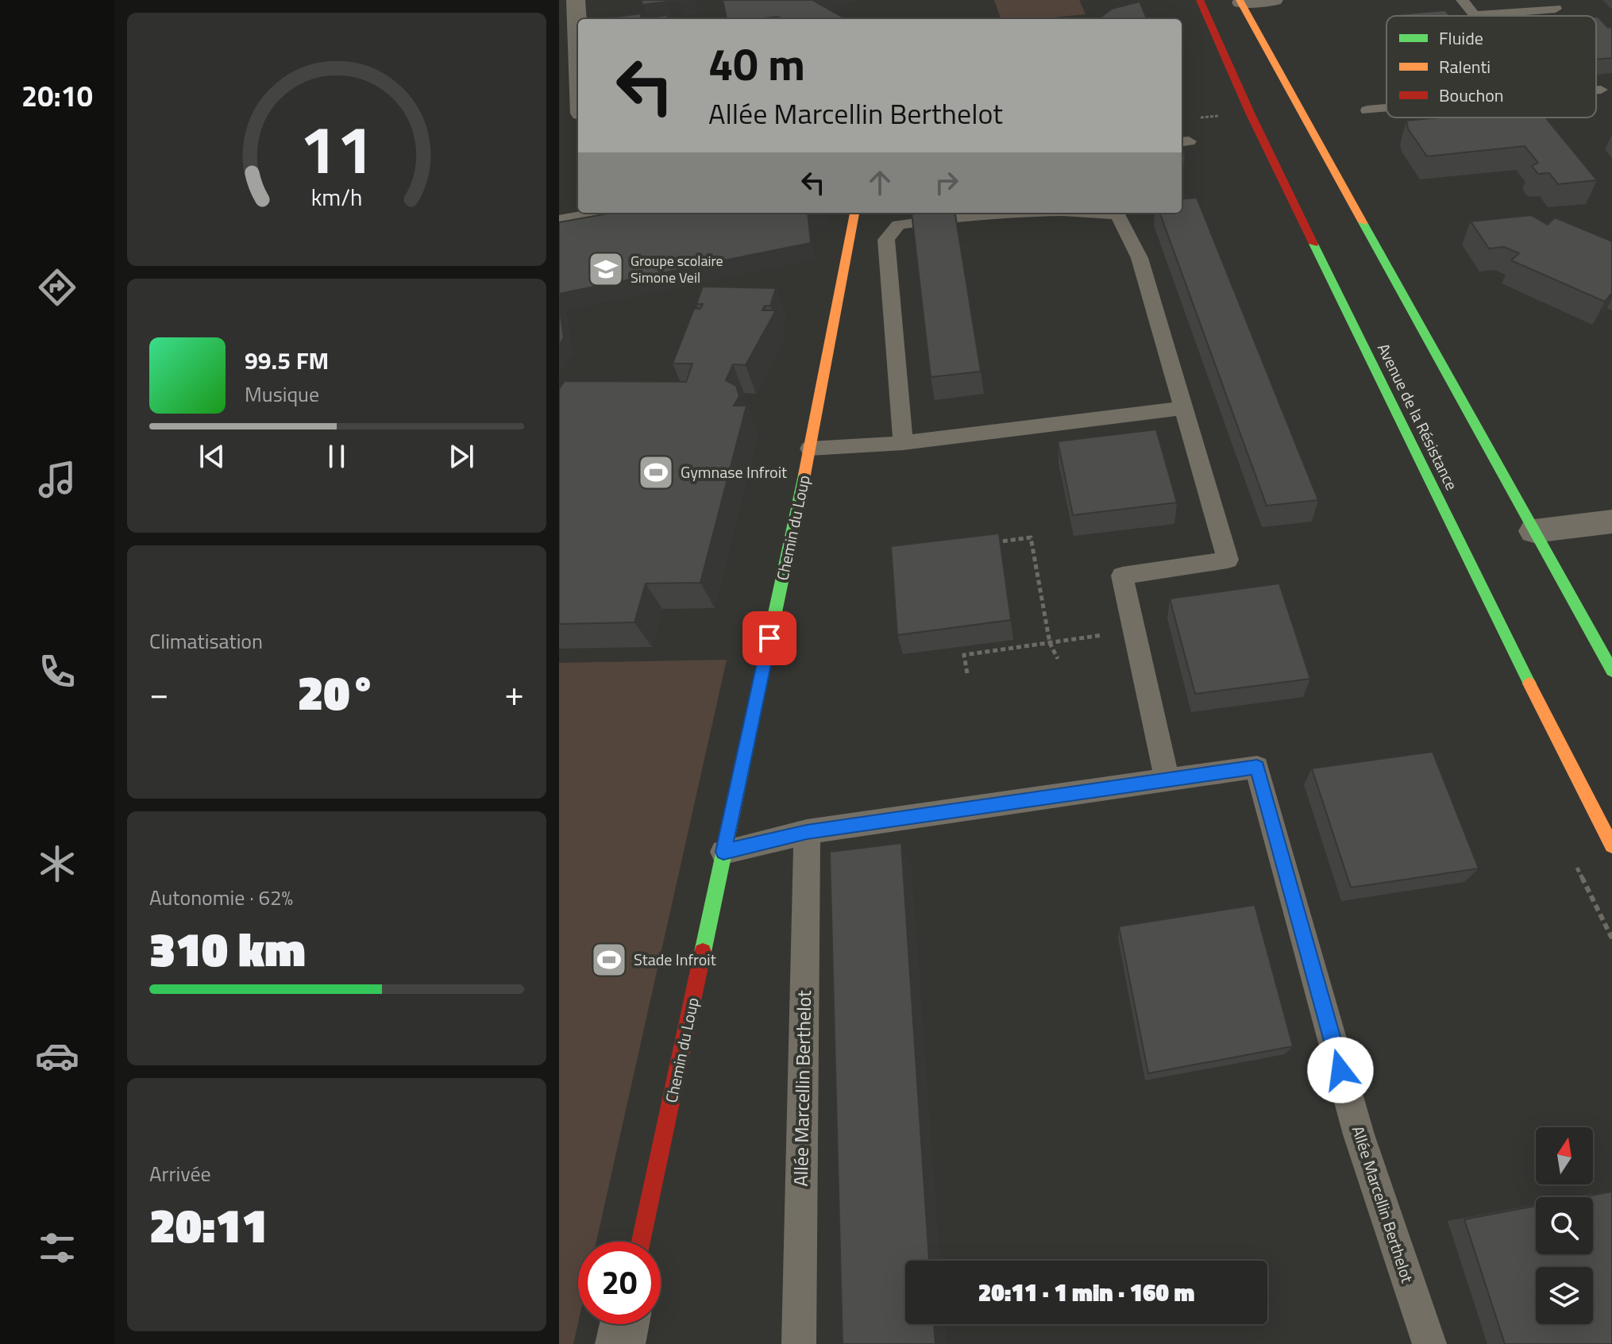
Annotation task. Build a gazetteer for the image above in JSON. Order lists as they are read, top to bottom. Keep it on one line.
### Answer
{"streets":{"main road":["Avenue de la Résistance","Chemin du Loup"],"lane":["Allée Marcellin Berthelot"]},"crossings":[["Chemin du Loup","Allée Marcellin Berthelot"]],"places":{"school or university":["Groupe scolaire Simone Veil"],"sports":["Gymnase Infroit","Stade Infroit"]},"legend":["Fluide","Ralenti","Bouchon"],"north":"top","page":{"tabs":"20:10","turn":["40 m","Allée Marcellin Berthelot"],"song":["99.5 FM","Musique"],"tile":["Climatisation",["Autonomie · 62%","310 km"],["Arrivée","20:11"]],"heat":["−","20°","+"],"limit":"20","trip":"20:11 · 1 min · 160 m","gauge":["11","km/h"]}}
